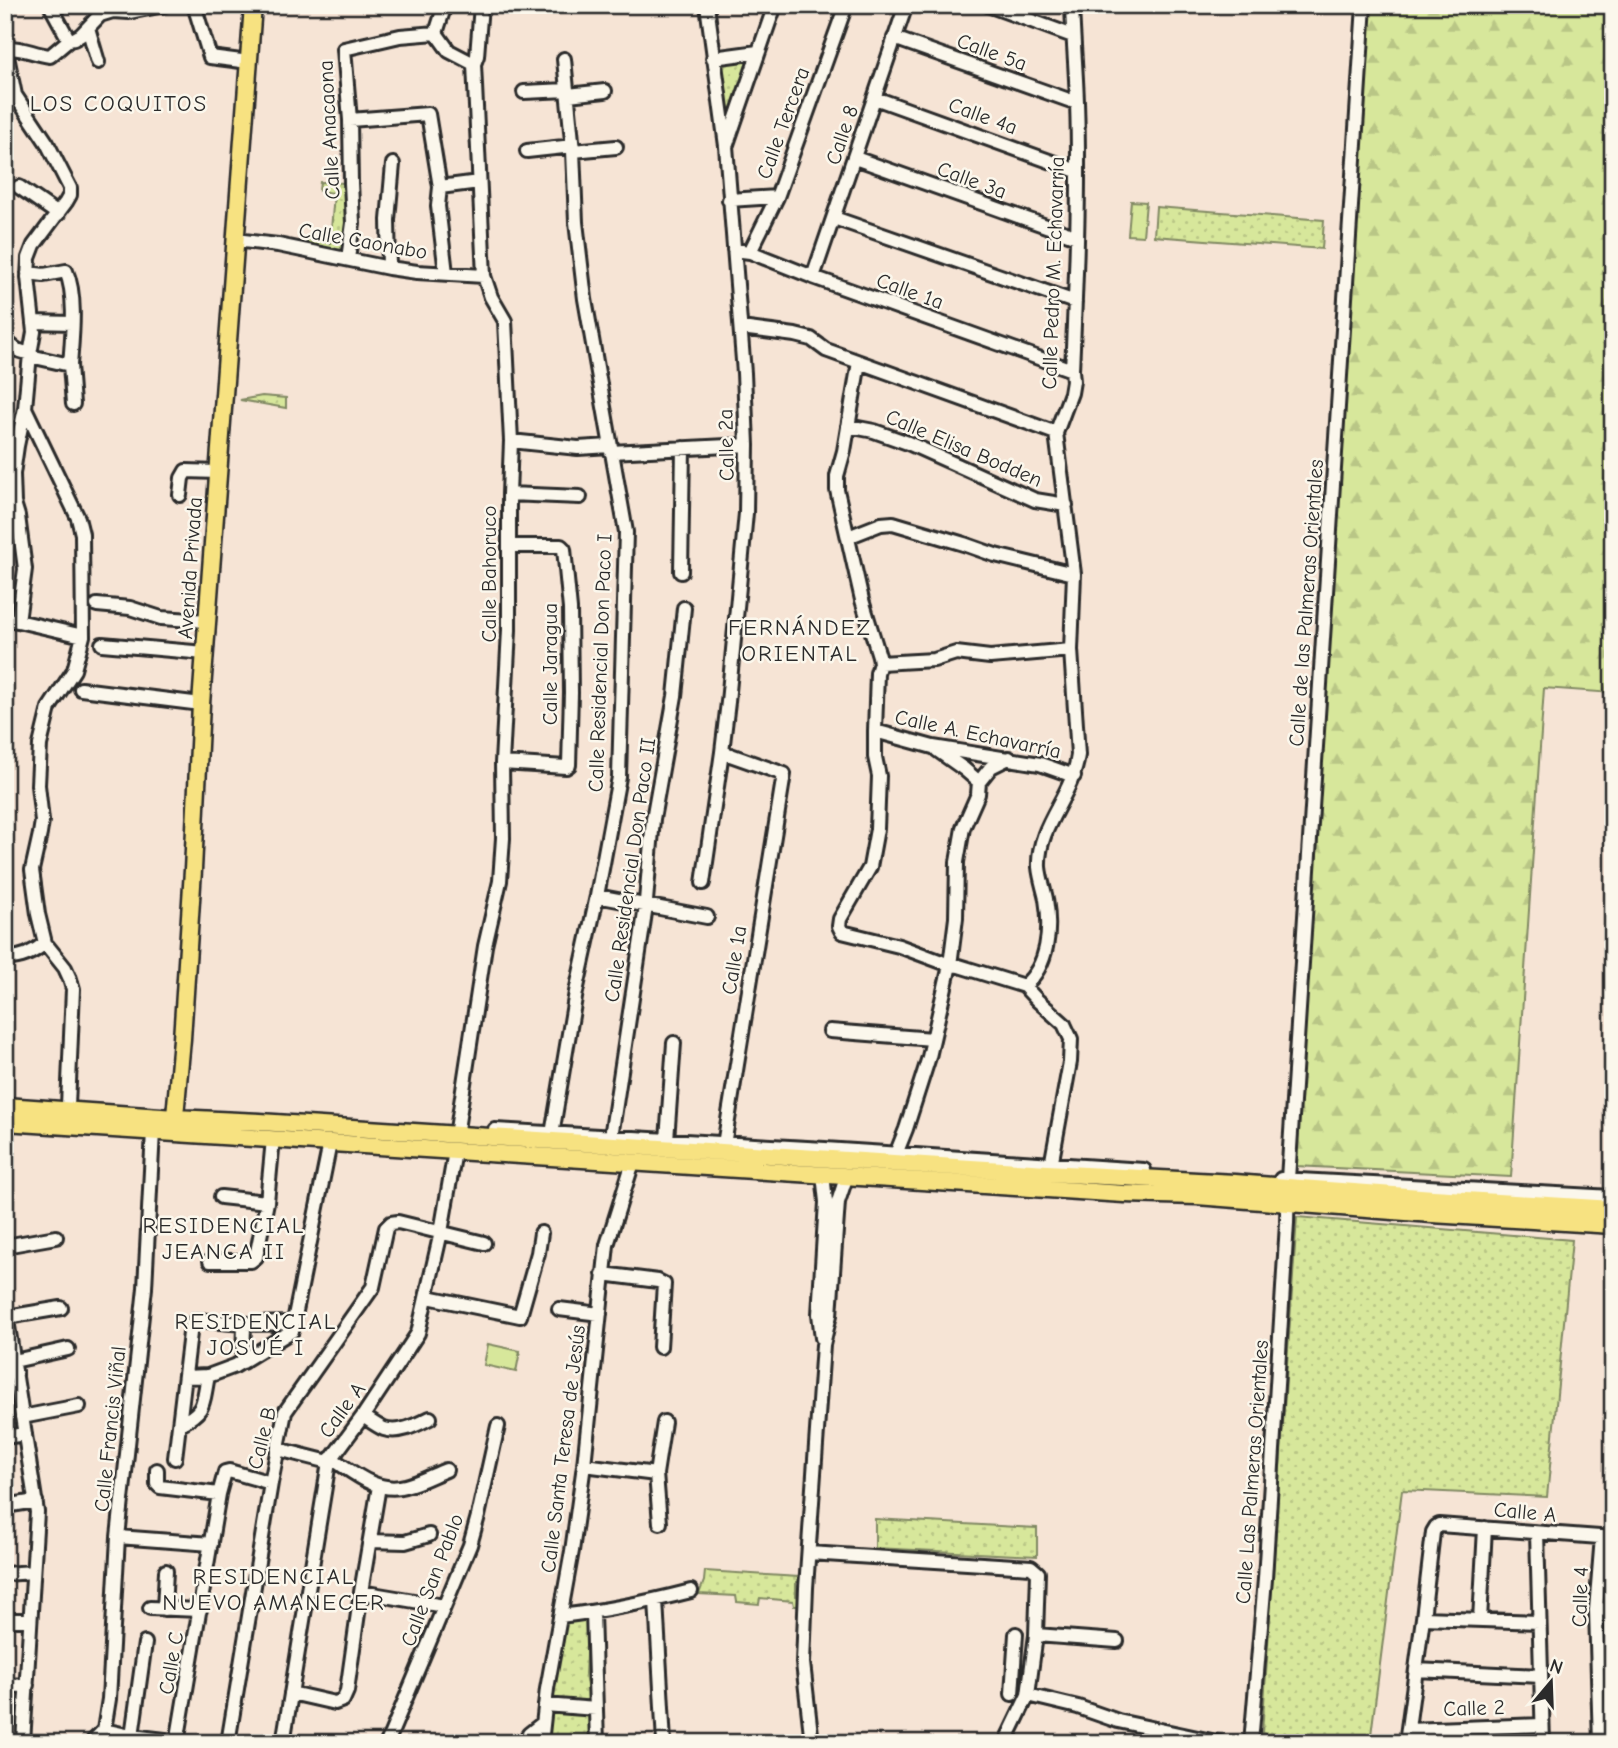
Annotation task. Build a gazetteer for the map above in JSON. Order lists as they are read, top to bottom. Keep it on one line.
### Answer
{"streets":{"main road":["Avenida Privada"],"street":["Calle 5a","Calle 4a","Calle Tercera","Calle Anacaona","Calle 8","Calle 3a","Calle Caonabo","Calle Pedro M. Echavarría","Calle 1a","Calle 2a","Calle Elisa Bodden","Calle Bahoruco","Calle de las Palmeras Orientales","Calle Residencial Don Paco I","Calle Jaragua","Calle A. Echavarría","Calle Residencial Don Paco II","Calle A","Calle Francis Viñal","Calle B","Calle Santa Teresa de Jesús","Calle Las Palmeras Orientales","Calle San Pablo","Calle 4","Calle C","Calle 2"]},"crossings":[["Calle 5a","Calle 8"],["Calle 5a","Calle Pedro M. Echavarría"],["Calle 4a","Calle 8"],["Calle 4a","Calle Pedro M. Echavarría"],["Calle Tercera","Calle 1a"],["Calle Anacaona","Calle Caonabo"],["Calle 8","Calle 3a"],["Calle 8","Calle 1a"],["Calle 3a","Calle Pedro M. Echavarría"],["Calle Caonabo","Avenida Privada"],["Calle Caonabo","Calle Bahoruco"],["Calle Pedro M. Echavarría","Calle 1a"],["Calle Pedro M. Echavarría","Calle Elisa Bodden"],["Calle Pedro M. Echavarría","Calle A. Echavarría"],["Calle 1a","Calle 2a"],["Calle Bahoruco","Calle Jaragua"],["Calle Bahoruco","Calle A"],["Calle de las Palmeras Orientales","Calle Las Palmeras Orientales"],["Calle A","Calle B"],["Calle A","Calle 4"]],"districts":["LOS COQUITOS","FERNÁNDEZ ORIENTAL","RESIDENCIAL JEANCA II","RESIDENCIAL JOSUÉ I","RESIDENCIAL NUEVO AMANECER"],"north":"top"}
